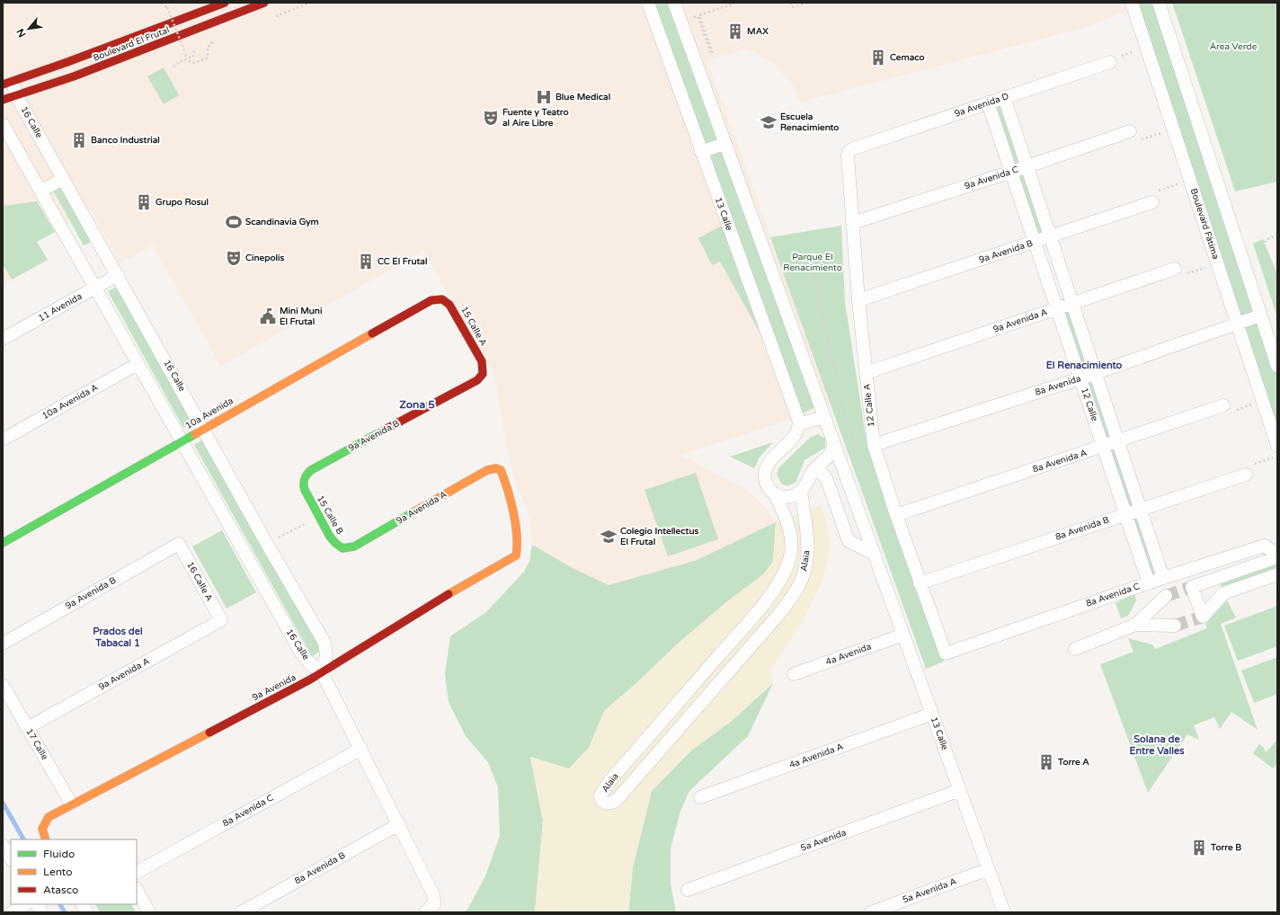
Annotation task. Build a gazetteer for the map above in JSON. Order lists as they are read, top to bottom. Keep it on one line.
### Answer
{"streets":{"street":["Boulevard El Frutal","9a Avenida D","16 Calle","9a Avenida C","13 Calle","Boulevard Fátima","9a Avenida B","11 Avenida","9a Avenida A","15 Calle A","8a Avenida","10a Avenida A","12 Calle","12 Calle A","10a Avenida","8a Avenida A","15 Calle B","8a Avenida B","Alaia","16 Calle A","8a Avenida C","4a Avenida","9a Avenida","17 Calle","4a Avenida A","5a Avenida","5a Avenida A"]},"crossings":[["Boulevard El Frutal","16 Calle"],["9a Avenida D","12 Calle"],["9a Avenida D","12 Calle A"],["16 Calle","11 Avenida"],["16 Calle","10a Avenida A"],["16 Calle","10a Avenida"],["16 Calle","8a Avenida B"],["16 Calle","8a Avenida C"],["16 Calle","9a Avenida"],["9a Avenida C","12 Calle"],["9a Avenida C","12 Calle A"],["13 Calle","4a Avenida"],["13 Calle","4a Avenida A"],["13 Calle","5a Avenida"],["13 Calle","5a Avenida A"],["Boulevard Fátima","8a Avenida"],["9a Avenida B","15 Calle A"],["9a Avenida B","12 Calle"],["9a Avenida B","12 Calle A"],["9a Avenida B","15 Calle B"],["9a Avenida B","16 Calle A"],["9a Avenida A","12 Calle"],["9a Avenida A","12 Calle A"],["9a Avenida A","15 Calle B"],["9a Avenida A","16 Calle A"],["9a Avenida A","9a Avenida"],["9a Avenida A","17 Calle"],["15 Calle A","10a Avenida"],["8a Avenida","12 Calle"],["8a Avenida","12 Calle A"],["12 Calle","8a Avenida A"],["12 Calle","8a Avenida B"],["12 Calle","8a Avenida C"],["12 Calle A","8a Avenida A"],["12 Calle A","8a Avenida B"],["12 Calle A","8a Avenida C"],["9a Avenida","17 Calle"]],"districts":["El Renacimiento","Zona 5","Prados del Tabacal 1","Solana de Entre Valles"],"parks":["Área Verde","Parque El Renacimiento"],"places":{"building":["MAX","Cemaco","Banco Industrial","Grupo Rosul","CC El Frutal","Torre A","Torre B"],"hospital":["Blue Medical"],"theatre":["Fuente y Teatro al Aire Libre","Cinepolis"],"school or university":["Escuela Renacimiento","Colegio Intellectus El Frutal"],"sports":["Scandinavia Gym"],"public building":["Mini Muni El Frutal"]},"legend":["Fluido","Lento","Atasco"],"north":"bottom left"}
